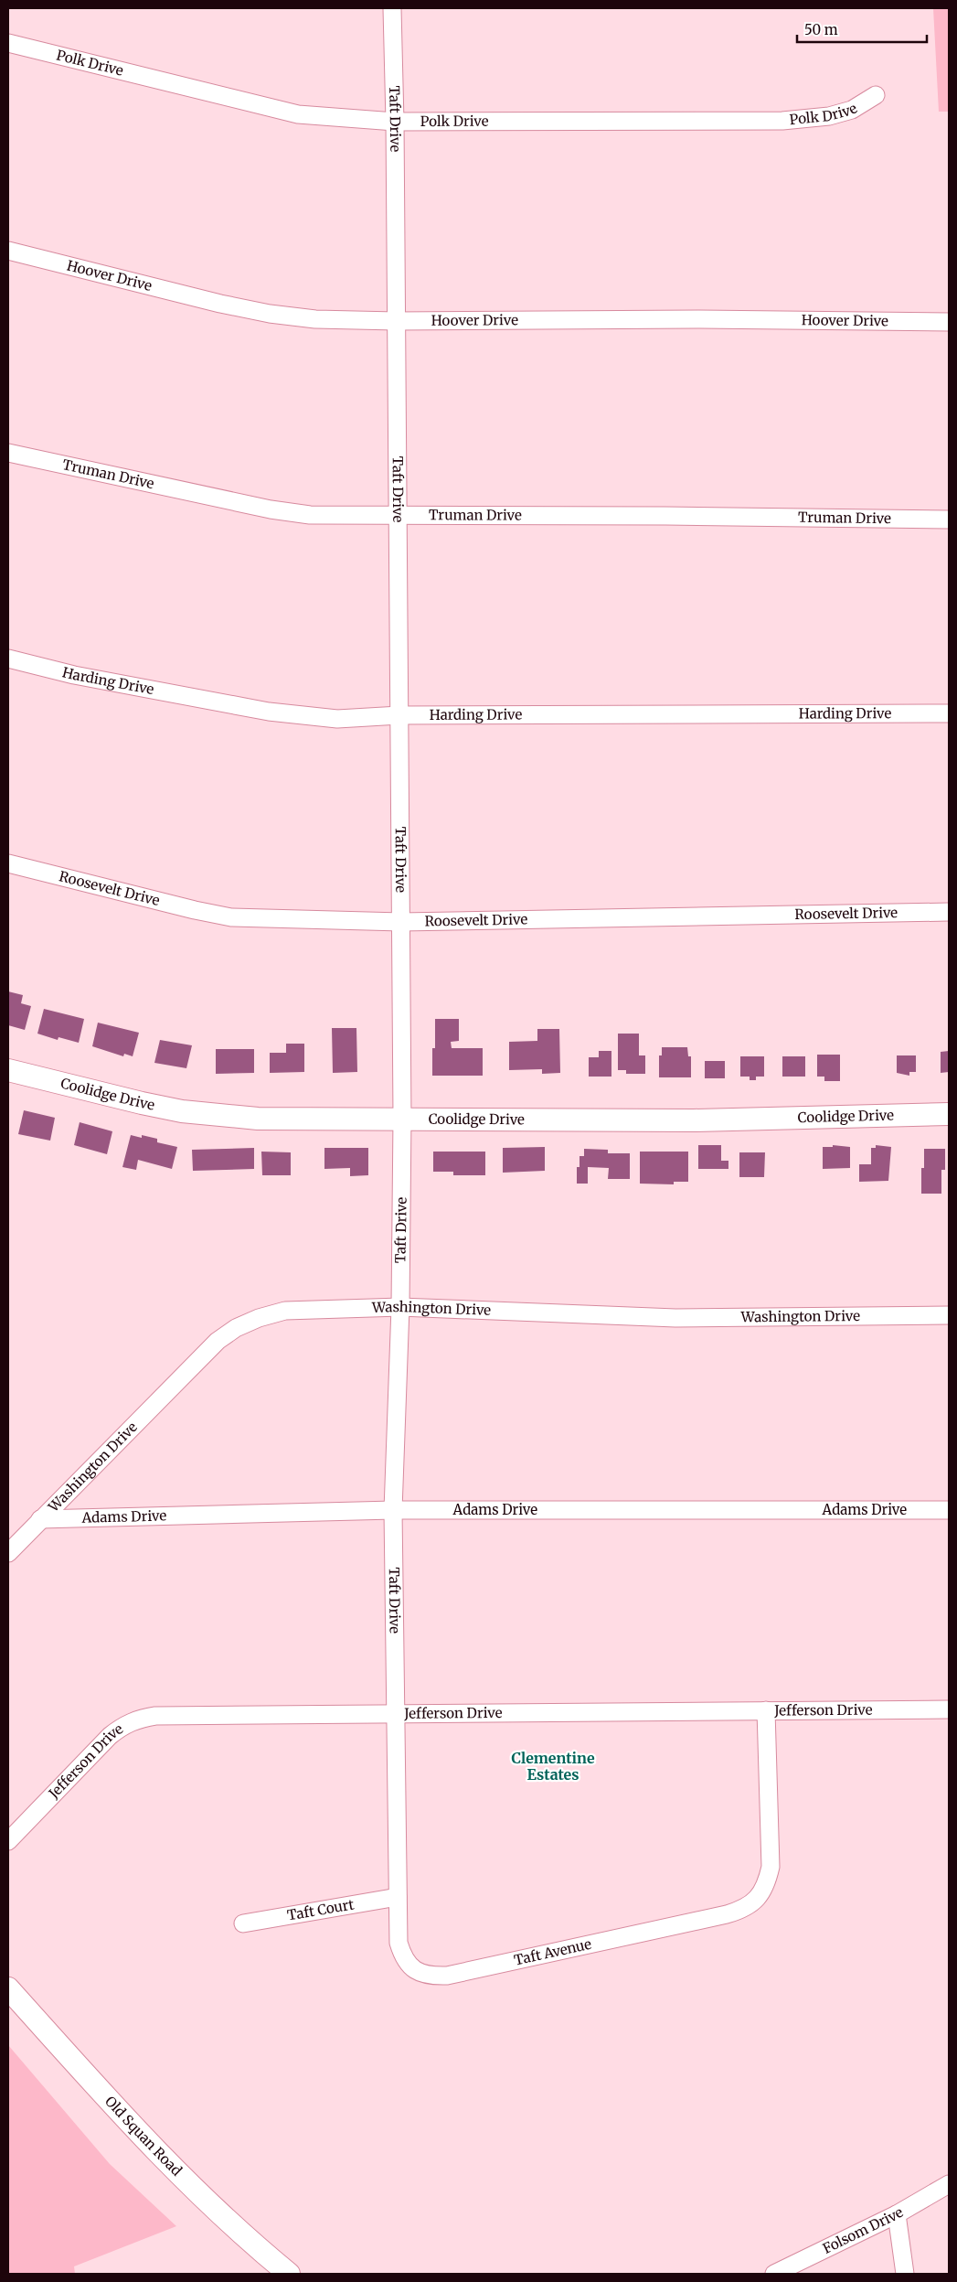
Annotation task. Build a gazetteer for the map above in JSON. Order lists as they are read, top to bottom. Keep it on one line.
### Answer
{"streets":{"street":["Polk Drive","Taft Drive","Hoover Drive","Truman Drive","Harding Drive","Roosevelt Drive","Coolidge Drive","Washington Drive","Adams Drive","Jefferson Drive","Taft Court","Taft Avenue","Old Squan Road","Folsom Drive"]},"crossings":[["Polk Drive","Taft Drive"],["Taft Drive","Hoover Drive"],["Taft Drive","Truman Drive"],["Taft Drive","Harding Drive"],["Taft Drive","Roosevelt Drive"],["Taft Drive","Coolidge Drive"],["Taft Drive","Washington Drive"],["Taft Drive","Adams Drive"],["Taft Drive","Jefferson Drive"],["Taft Drive","Taft Avenue"],["Washington Drive","Adams Drive"],["Jefferson Drive","Taft Avenue"],["Taft Court","Taft Avenue"]],"districts":["Clementine Estates"],"scale_bar":"50 m"}
